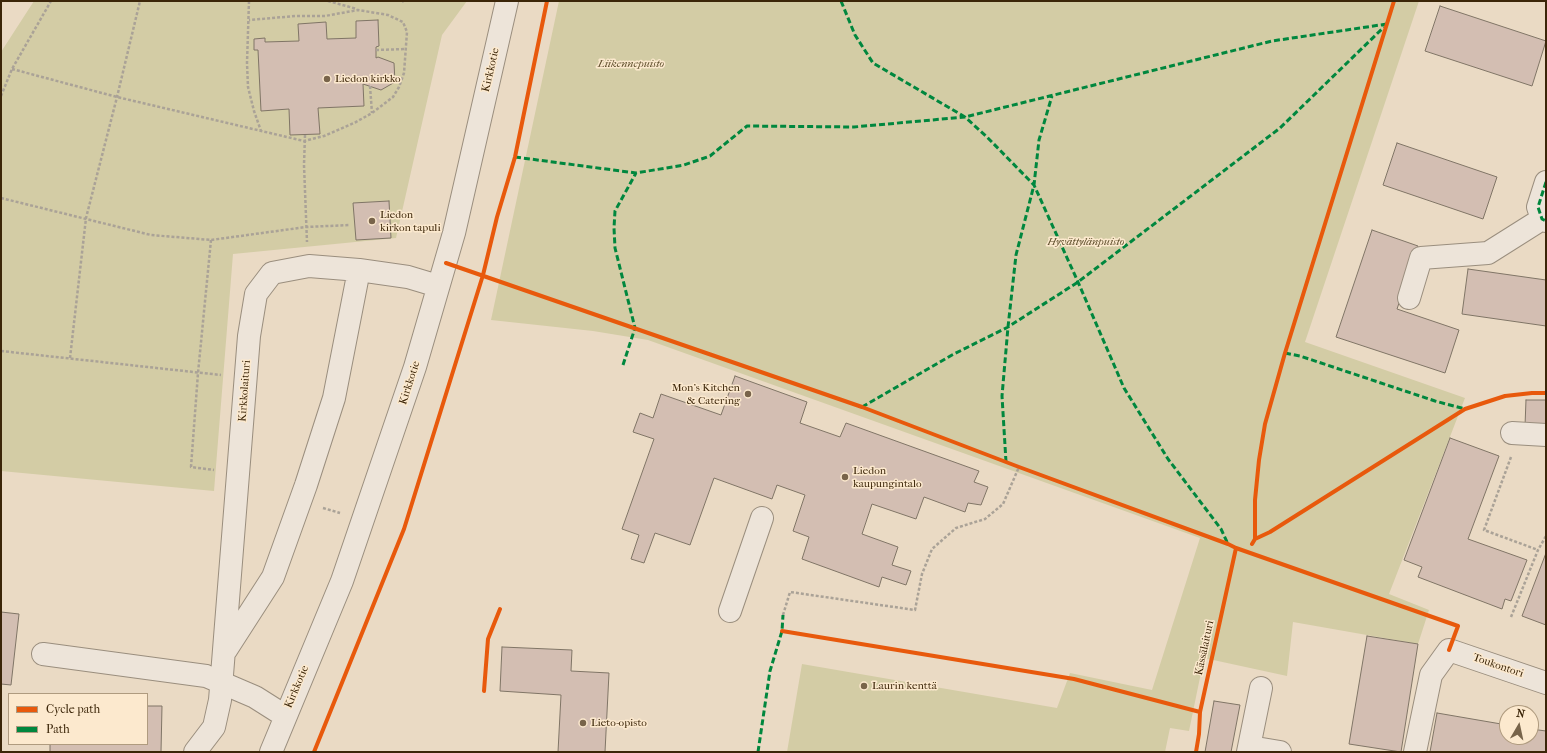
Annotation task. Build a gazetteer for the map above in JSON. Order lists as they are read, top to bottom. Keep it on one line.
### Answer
{"streets":{"street":["Kirkkotie","Kirkkolaituri","Toukontori"],"cycle path":["Kässälaituri"]},"crossings":[["Kirkkotie","Kirkkolaituri"]],"parks":["Liikennepuisto","Hyvättylänpuisto"],"places":["Liedon kirkko","Liedon kirkon tapuli","Mon’s Kitchen & Catering","Liedon kaupungintalo","Laurin kenttä","Lieto-opisto"],"legend":["Cycle path","Path"],"north":"top"}
